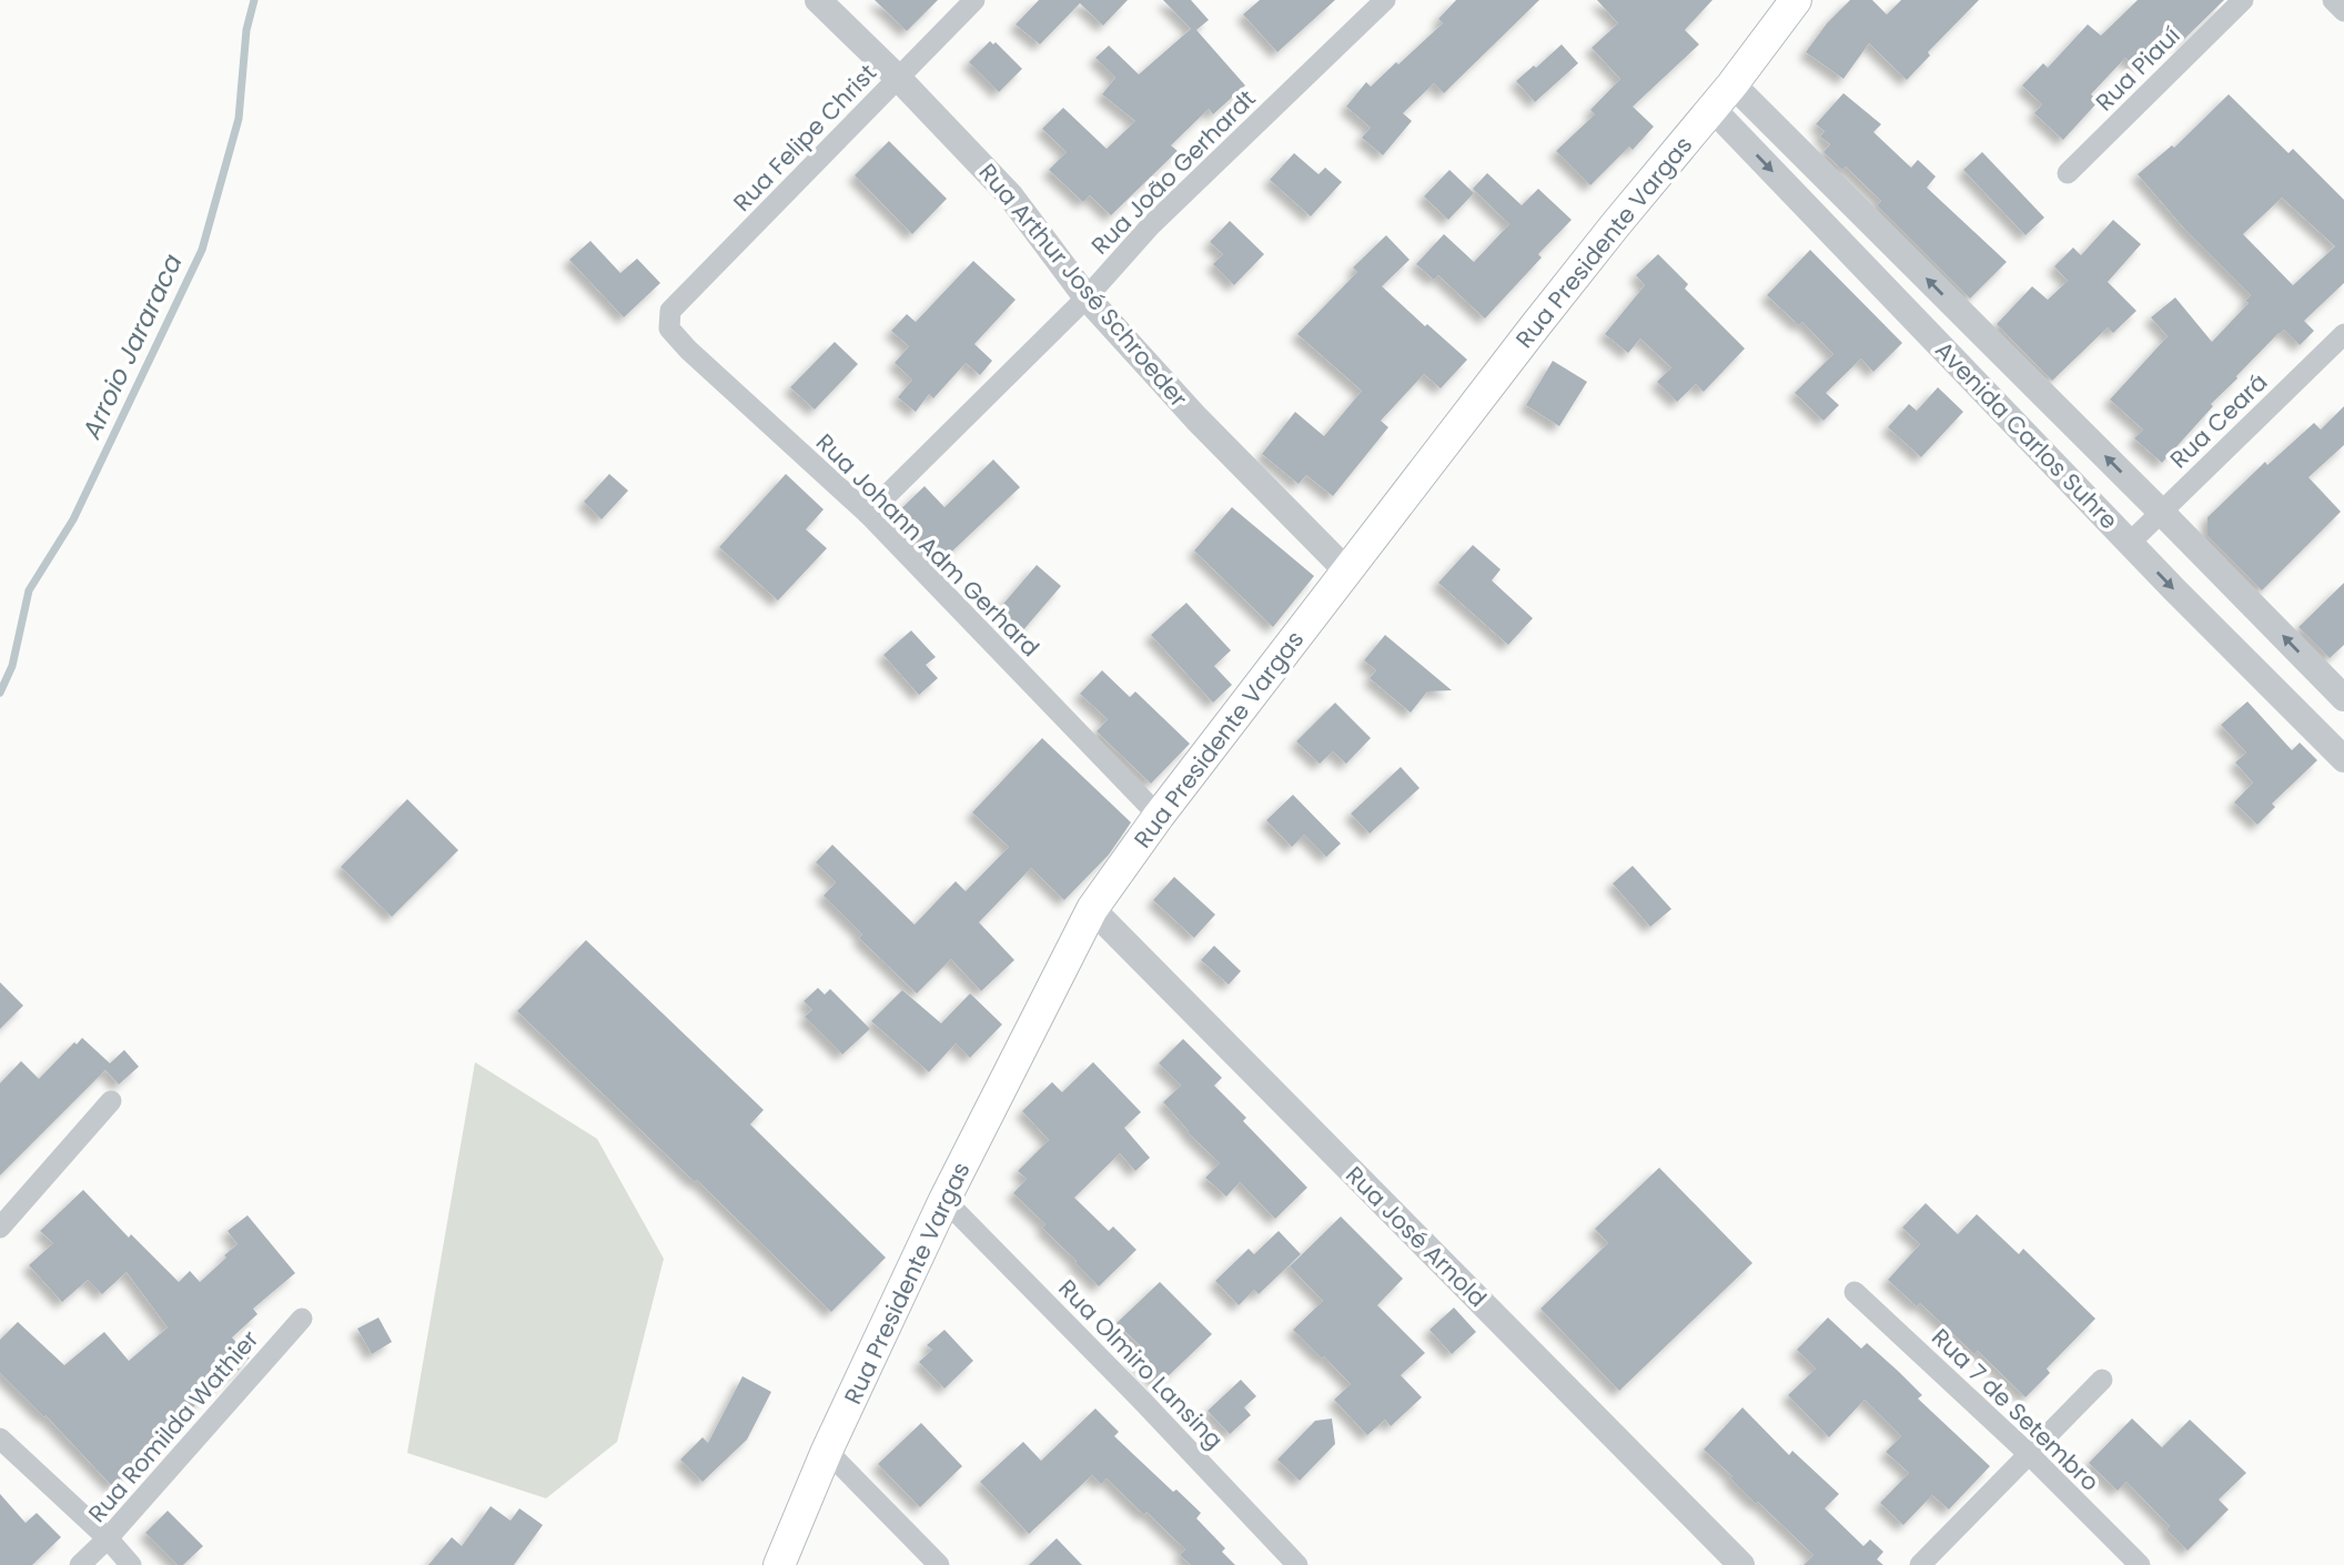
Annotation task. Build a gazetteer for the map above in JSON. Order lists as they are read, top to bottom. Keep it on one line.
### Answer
{"streets":{"main road":["Rua Presidente Vargas"],"street":["Rua Piauí","Rua Felipe Christ","Rua João Gerhardt","Rua Arthur José Schroeder","Rua Ceará","Avenida Carlos Suhre","Rua Johann Adm Gerhard","Rua José Arnold","Rua Olmiro Lansing","Rua 7 de Setembro","Rua Romilda Wathier"]},"crossings":[["Rua Felipe Christ","Rua Arthur José Schroeder"],["Rua Felipe Christ","Rua Johann Adm Gerhard"],["Rua João Gerhardt","Rua Arthur José Schroeder"],["Rua João Gerhardt","Rua Johann Adm Gerhard"],["Rua Presidente Vargas","Rua Arthur José Schroeder"],["Rua Presidente Vargas","Avenida Carlos Suhre"],["Rua Presidente Vargas","Rua Johann Adm Gerhard"],["Rua Presidente Vargas","Rua José Arnold"],["Rua Presidente Vargas","Rua Olmiro Lansing"],["Rua Ceará","Avenida Carlos Suhre"]],"water":["Arroio Jararaca"]}
